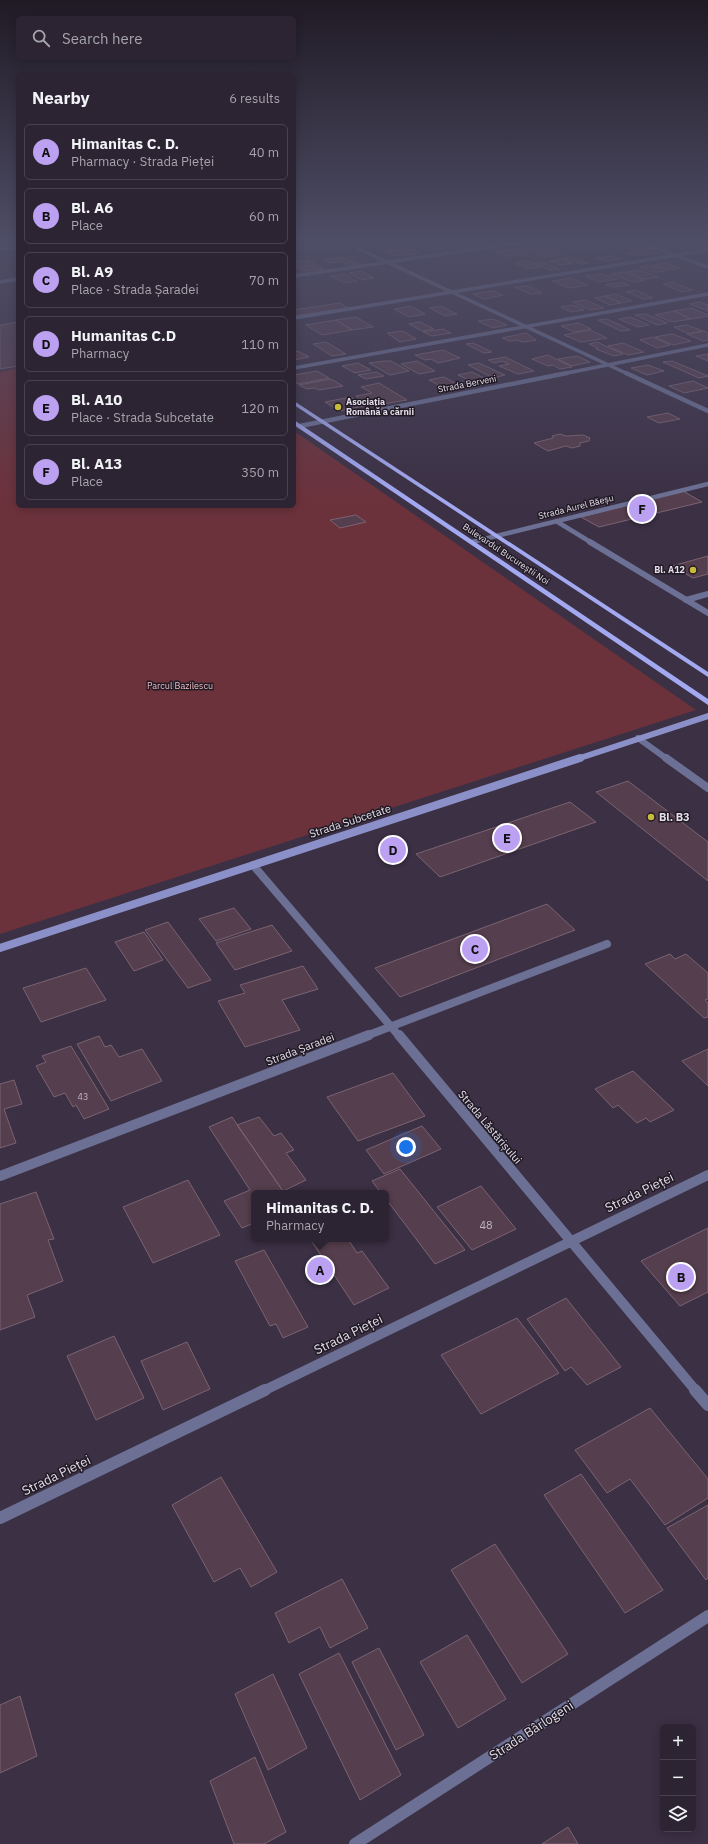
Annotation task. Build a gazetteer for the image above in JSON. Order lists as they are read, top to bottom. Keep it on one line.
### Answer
{"streets":{"main road":["Bulevardul Bucureștii Noi"],"street":["Strada Berveni","Strada Aurel Băeșu","Strada Subcetate","Strada Șaradei","Strada Lăstărișului","Strada Pieței","Strada Bârlogeni"]},"crossings":[["Strada Berveni","Bulevardul Bucureștii Noi"],["Strada Aurel Băeșu","Bulevardul Bucureștii Noi"],["Strada Subcetate","Strada Lăstărișului"],["Strada Șaradei","Strada Lăstărișului"],["Strada Lăstărișului","Strada Pieței"]],"parks":["Parcul Bazilescu"],"places":["Asociația Română a cărnii","Bl. A12","Bl. B3"],"house_numbers":["43","48"],"page":{"search":"Search here","heading":["Nearby","6 results"],"list":[{"mark":"A","name":"Himanitas C. D.","note":"Pharmacy · Strada Pieței","value":"40 m"},{"mark":"B","name":"Bl. A6","note":"Place","value":"60 m"},{"mark":"C","name":"Bl. A9","note":"Place · Strada Șaradei","value":"70 m"},{"mark":"D","name":"Humanitas C.D","note":"Pharmacy","value":"110 m"},{"mark":"E","name":"Bl. A10","note":"Place · Strada Subcetate","value":"120 m"},{"mark":"F","name":"Bl. A13","note":"Place","value":"350 m"}],"pins":["F","E","D","C","A","B"],"popup":["Himanitas C. D.","Pharmacy"],"map_buttons":["+","−"]}}
